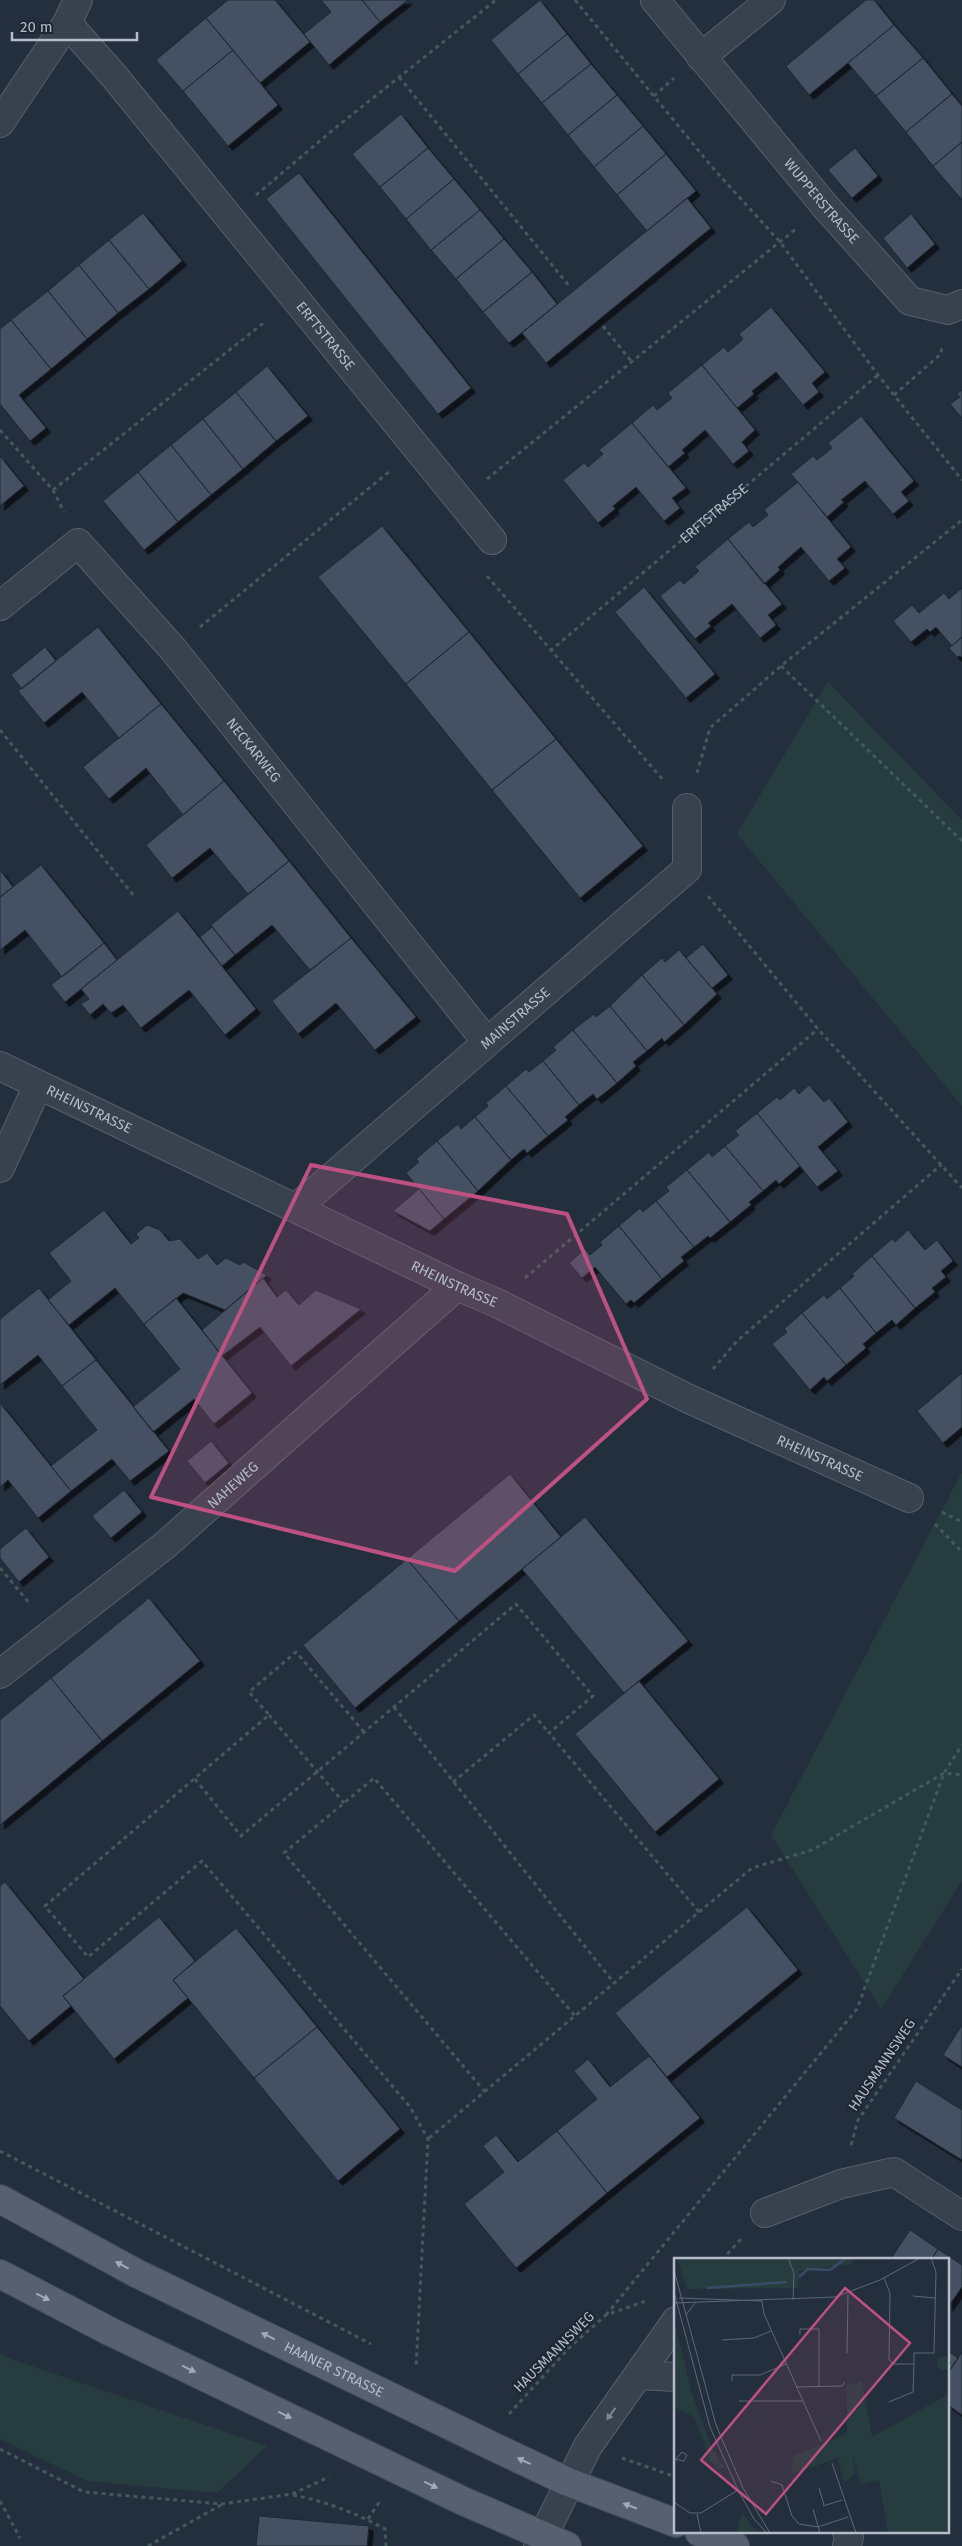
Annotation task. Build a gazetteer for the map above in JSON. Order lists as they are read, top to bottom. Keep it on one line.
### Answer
{"streets":{"main road":["HAANER STRASSE"],"street":["WUPPERSTRASSE","ERFTSTRASSE","NECKARWEG","MAINSTRASSE","RHEINSTRASSE","NAHEWEG"],"path":["HAUSMANNSWEG"]},"crossings":[["NECKARWEG","MAINSTRASSE"],["MAINSTRASSE","RHEINSTRASSE"],["RHEINSTRASSE","NAHEWEG"]],"scale_bar":"20 m"}
